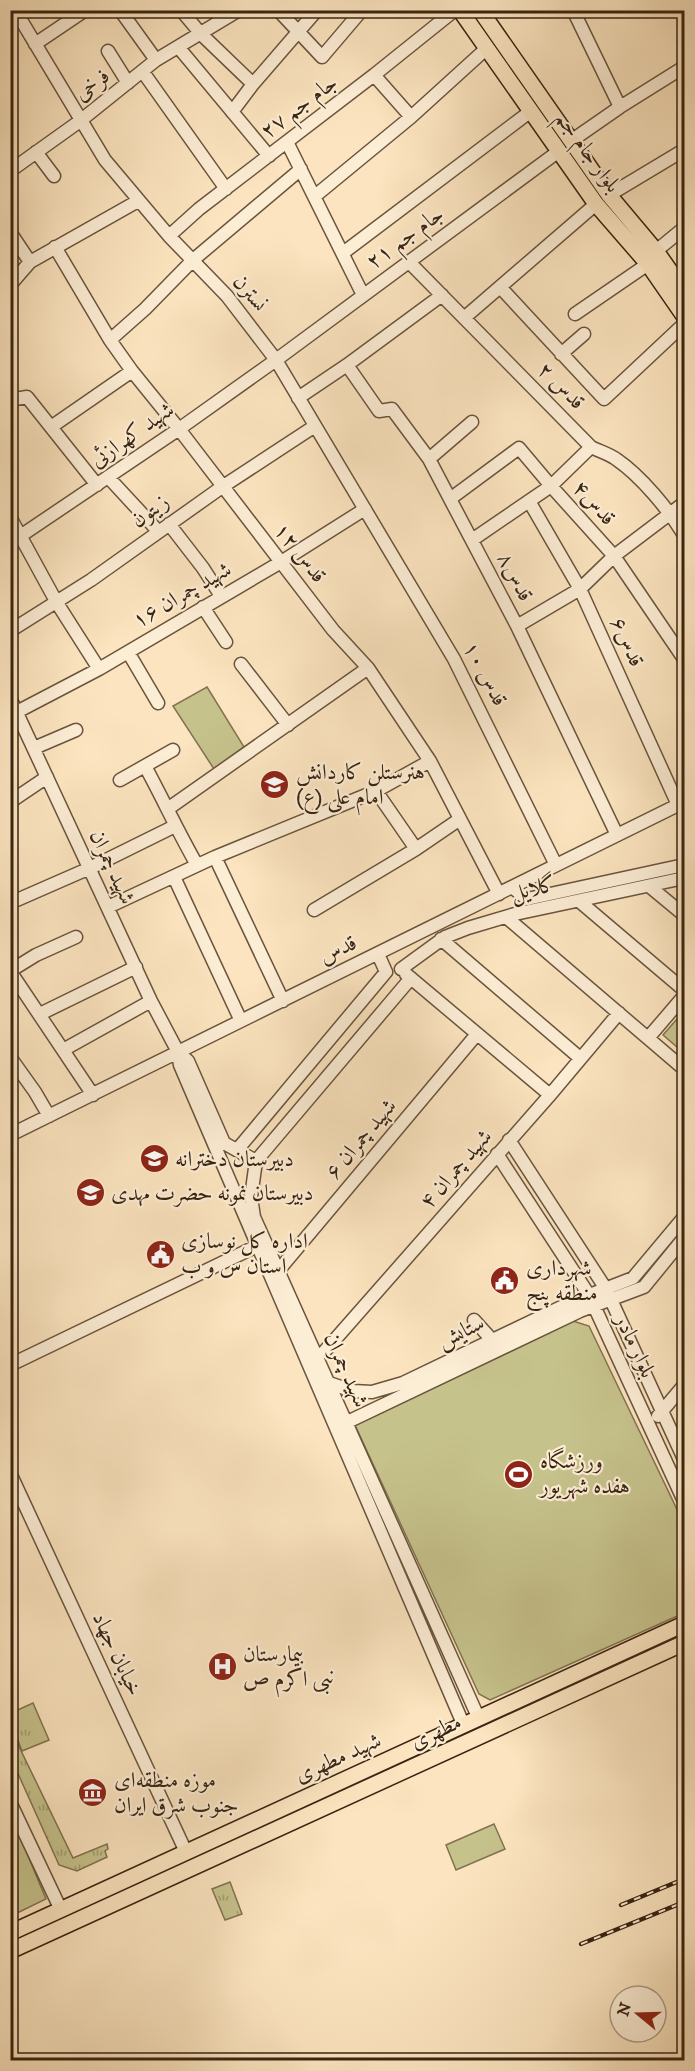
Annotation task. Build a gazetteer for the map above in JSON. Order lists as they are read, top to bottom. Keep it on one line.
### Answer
{"streets":{"main road":["بلوار جام جم","مطهری","شهید مطهری"],"street":["فرخی","جام جم ۲۷","جام جم ۲۱","نسترن","قدس ۲","شهید کهرازئی","قدس۴","زیتون","قدس ۱۲","قدس۸","شهید چمران ۱۶","قدس۶","قدس ۱۰","شهید چمران","گلایل","قدس","شهید چمران ۶","شهید چمران ۴","ستایش","بلوار مادر","خیابان جهاد"]},"crossings":[["فرخی","نسترن"],["جام جم ۲۷","نسترن"],["بلوار جام جم","جام جم ۲۱"],["جام جم ۲۱","نسترن"],["جام جم ۲۱","قدس ۲"],["جام جم ۲۱","شهید کهرازئی"],["نسترن","شهید کهرازئی"],["نسترن","زیتون"],["نسترن","شهید چمران ۱۶"],["نسترن","قدس ۱۰"],["شهید کهرازئی","قدس ۱۲"],["قدس۴","قدس۸"],["زیتون","قدس ۱۲"],["قدس ۱۲","شهید چمران ۱۶"],["قدس ۱۲","قدس"],["قدس۸","قدس"],["شهید چمران ۱۶","قدس ۱۰"],["شهید چمران ۱۶","شهید چمران"],["قدس۶","قدس"],["قدس ۱۰","قدس"],["شهید چمران","قدس"],["شهید چمران","شهید چمران ۶"],["شهید چمران","ستایش"],["شهید چمران","شهید مطهری"],["گلایل","قدس"],["شهید چمران ۴","بلوار مادر"],["ستایش","بلوار مادر"],["خیابان جهاد","شهید مطهری"]],"places":{"school or university":["هنرستلن کاردانش امام علی (ع)","دبیرستان دخترانه","دبیرستان نمونه حضرت مهدی"],"public building":["اداره کل نوسازی استان س و ب","شهرداری منطقه پنج"],"sports":["ورزشگاه هفده شهریور"],"hospital":["بیمارستان نبی اکرم ص"],"museum":["موزه منطقه‌ای جنوب شرق ایران"]},"north":"left"}
